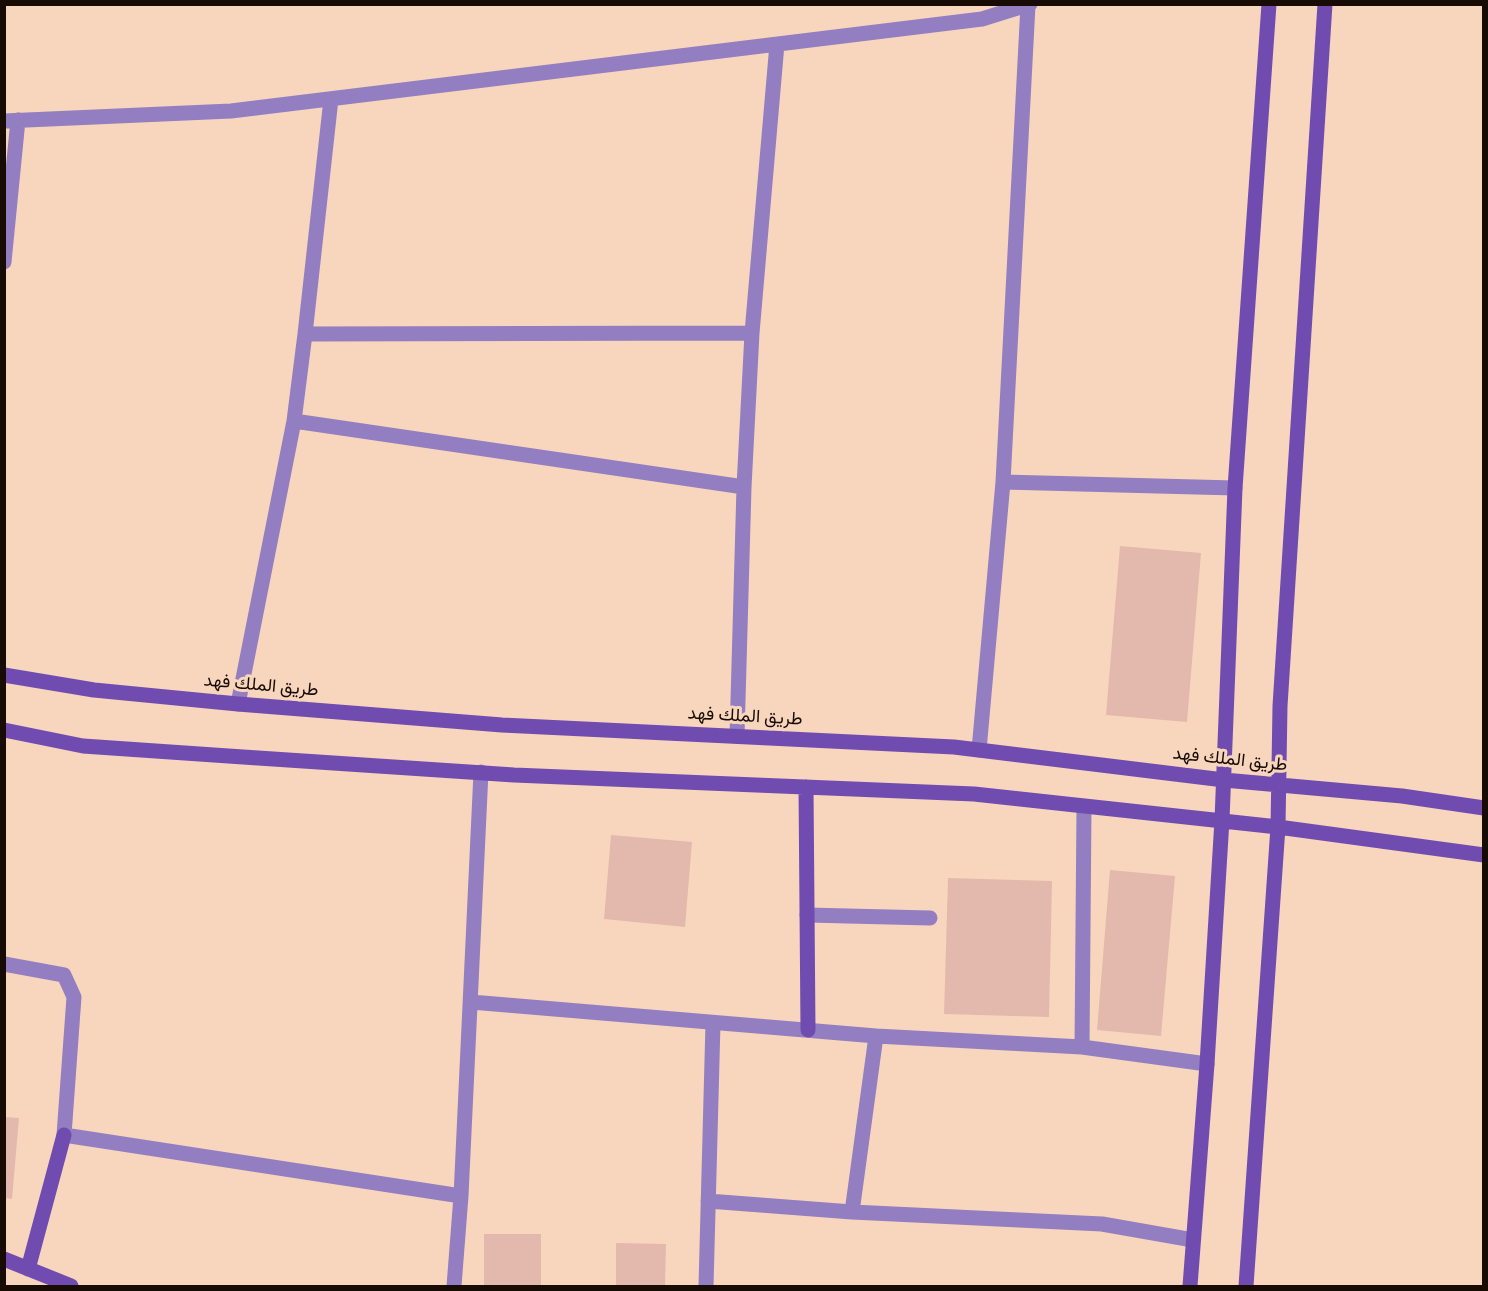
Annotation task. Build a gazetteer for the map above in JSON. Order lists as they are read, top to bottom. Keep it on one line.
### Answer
{"streets":{"street":["طريق الملك فهد"]}}
